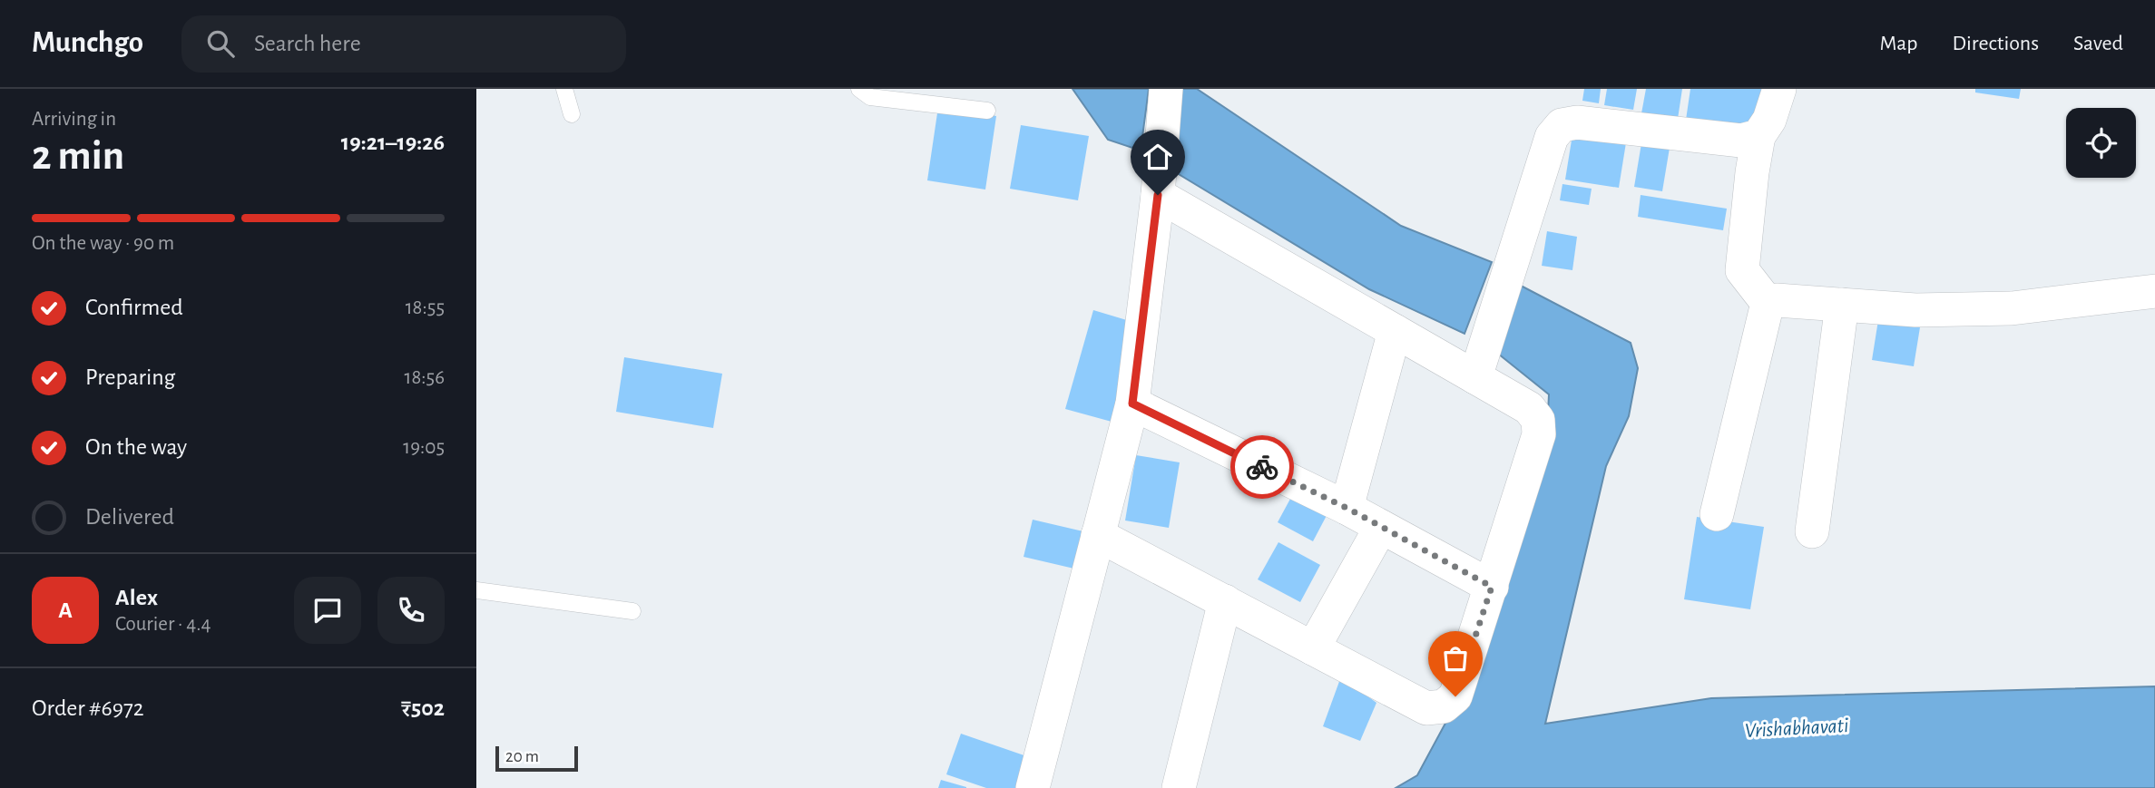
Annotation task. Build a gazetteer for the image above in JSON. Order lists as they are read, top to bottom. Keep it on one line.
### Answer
{"water":["Vrishabhavati"],"scale_bar":"20 m","page":{"header":"Munchgo","search":"Search here","nav":["Map","Directions","Saved"],"heading":["2 min","Arriving in","19:21–19:26"],"panel":["Alex","Courier · 4.4","Order #6972","₹502"],"bar":"On the way · 90 m","list":[["Confirmed","18:55"],["Preparing","18:56"],["On the way","19:05"],"Delivered"],"round":"A","scale":"20 m"}}
